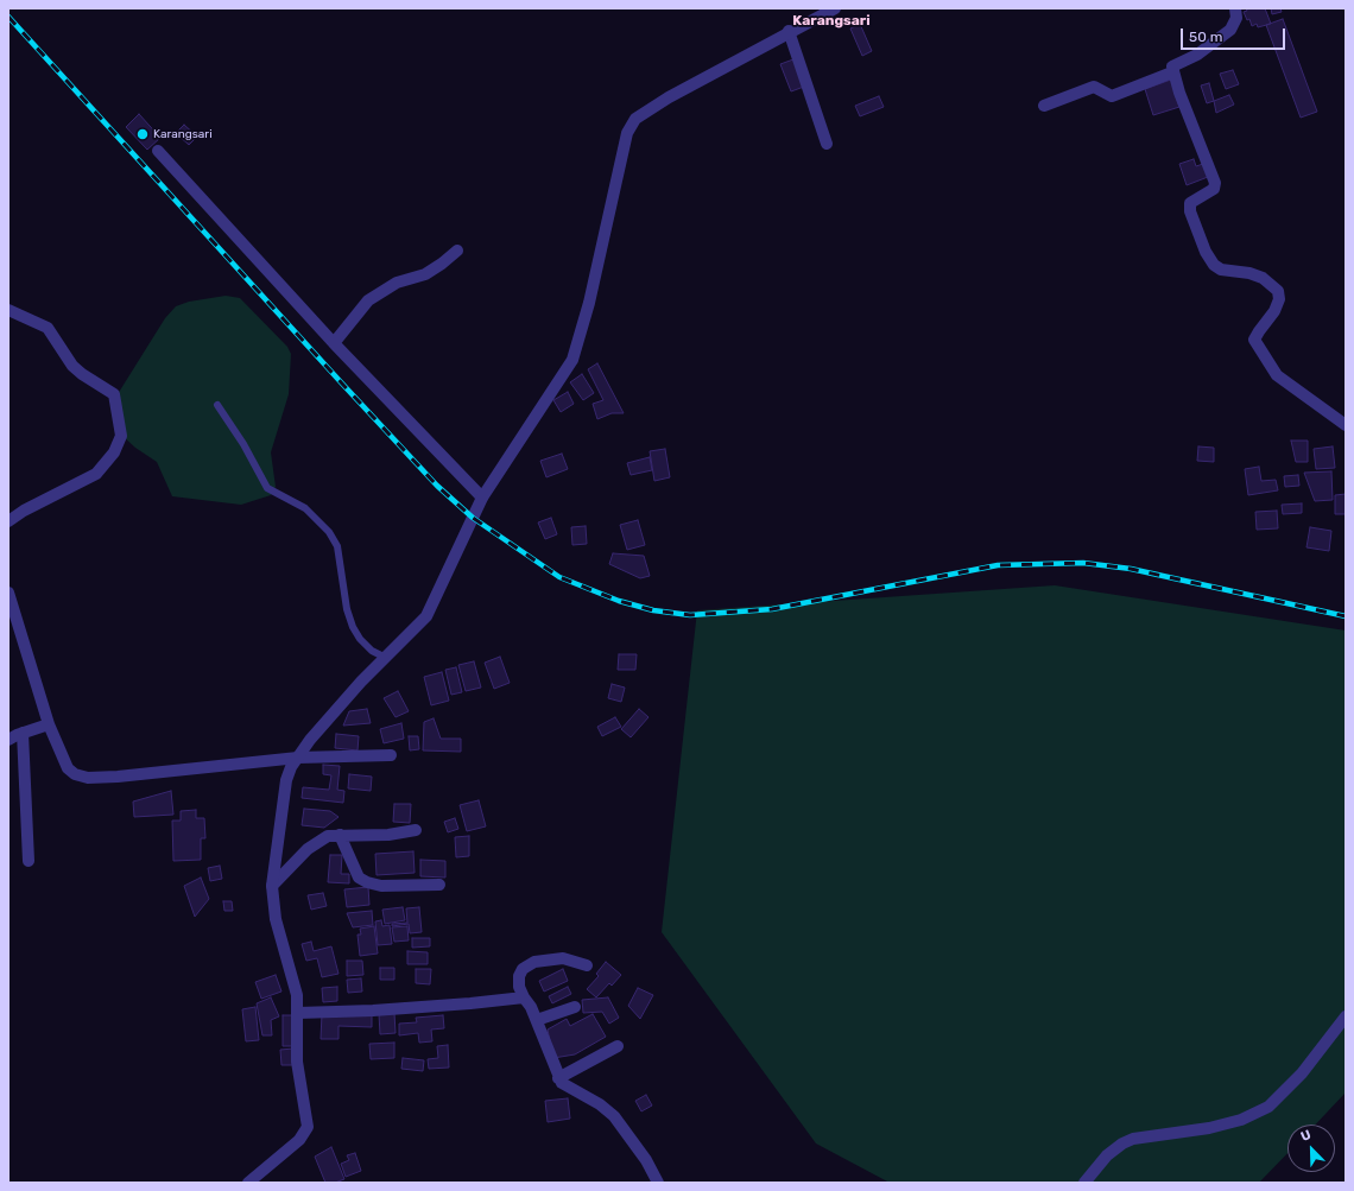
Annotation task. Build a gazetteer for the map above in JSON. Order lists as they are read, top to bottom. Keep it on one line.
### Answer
{"districts":["Karangsari"],"places":["Karangsari"],"scale_bar":"50 m","north":"top left"}
